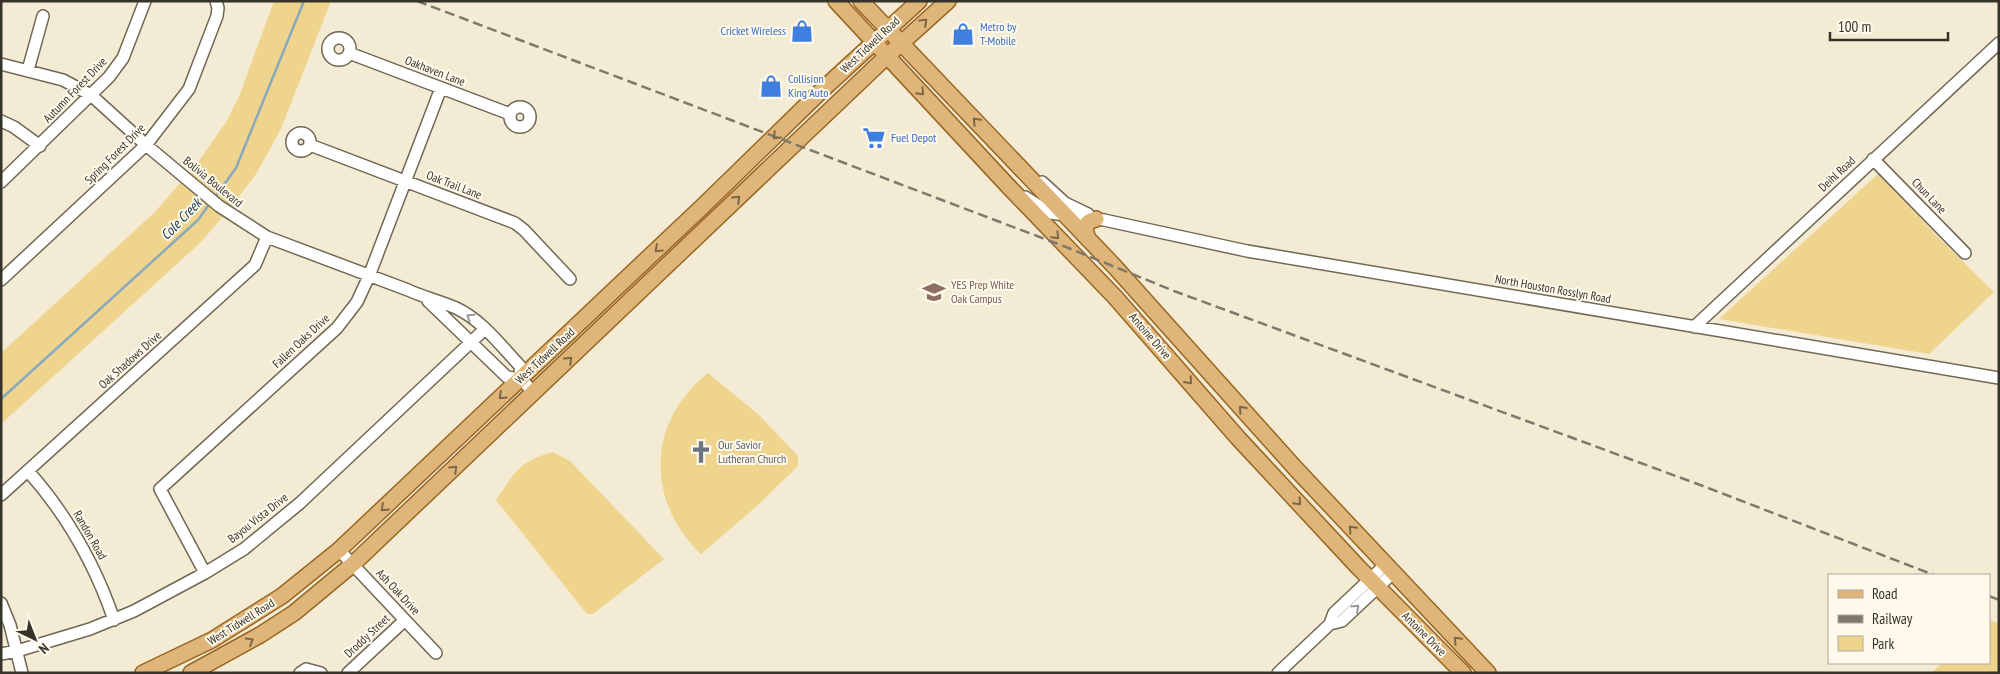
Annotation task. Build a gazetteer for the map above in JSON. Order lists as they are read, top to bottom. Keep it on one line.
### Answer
{"streets":{"main road":["West Tidwell Road","Antoine Drive"],"street":["Oakhaven Lane","Autumn Forest Drive","Spring Forest Drive","Deihl Road","Bolivia Boulevard","Oak Trail Lane","Chun Lane","North Houston Rosslyn Road","Fallen Oaks Drive","Oak Shadows Drive","Bayou Vista Drive","Randon Road","Ash Oak Drive","Droddy Street"]},"crossings":[["West Tidwell Road","Bolivia Boulevard"],["West Tidwell Road","Antoine Drive"],["West Tidwell Road","Ash Oak Drive"],["Oakhaven Lane","Fallen Oaks Drive"],["Autumn Forest Drive","Bolivia Boulevard"],["Spring Forest Drive","Bolivia Boulevard"],["Deihl Road","Chun Lane"],["Deihl Road","North Houston Rosslyn Road"],["Bolivia Boulevard","Fallen Oaks Drive"],["Bolivia Boulevard","Oak Shadows Drive"],["Bolivia Boulevard","Bayou Vista Drive"],["Oak Trail Lane","Fallen Oaks Drive"],["North Houston Rosslyn Road","Antoine Drive"],["Fallen Oaks Drive","Bayou Vista Drive"],["Oak Shadows Drive","Randon Road"],["Bayou Vista Drive","Randon Road"],["Ash Oak Drive","Droddy Street"]],"water":["Cole Creek"],"places":{"shop":["Cricket Wireless","Metro by T-Mobile","Collision King Auto"],"supermarket":["Fuel Depot"],"school or university":["YES Prep White Oak Campus"],"church":["Our Savior Lutheran Church"]},"legend":["Road","Railway","Park"],"scale_bar":"100 m","north":"bottom right"}
